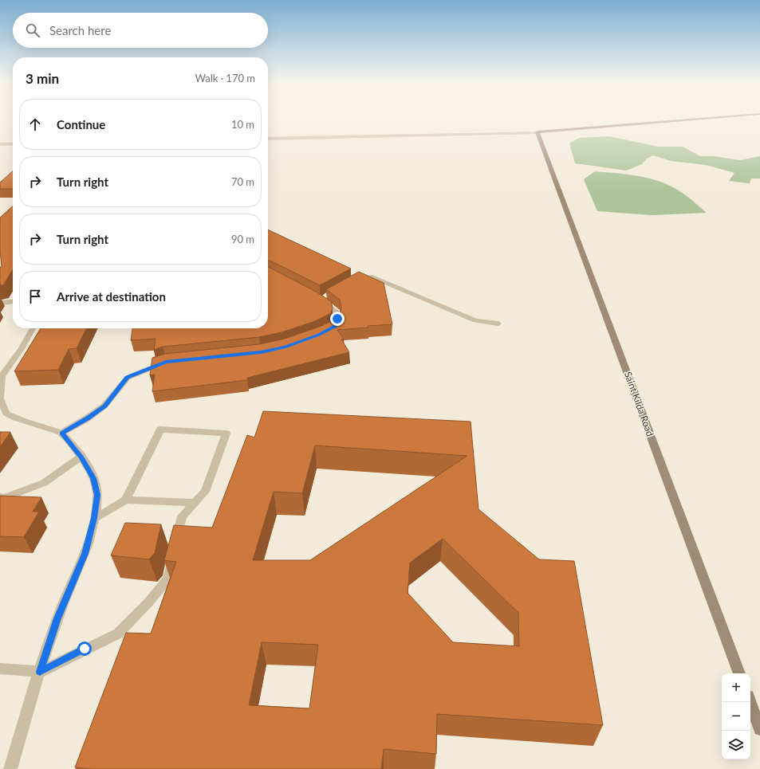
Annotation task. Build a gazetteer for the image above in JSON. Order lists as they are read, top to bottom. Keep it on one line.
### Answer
{"streets":{"street":["Saint Kilda Road"]},"page":{"search":"Search here","heading":["3 min","Walk · 170 m"],"list":[["Continue","10 m"],["Turn right","70 m"],["Turn right","90 m"],"Arrive at destination"],"map_buttons":["+","−"]}}
